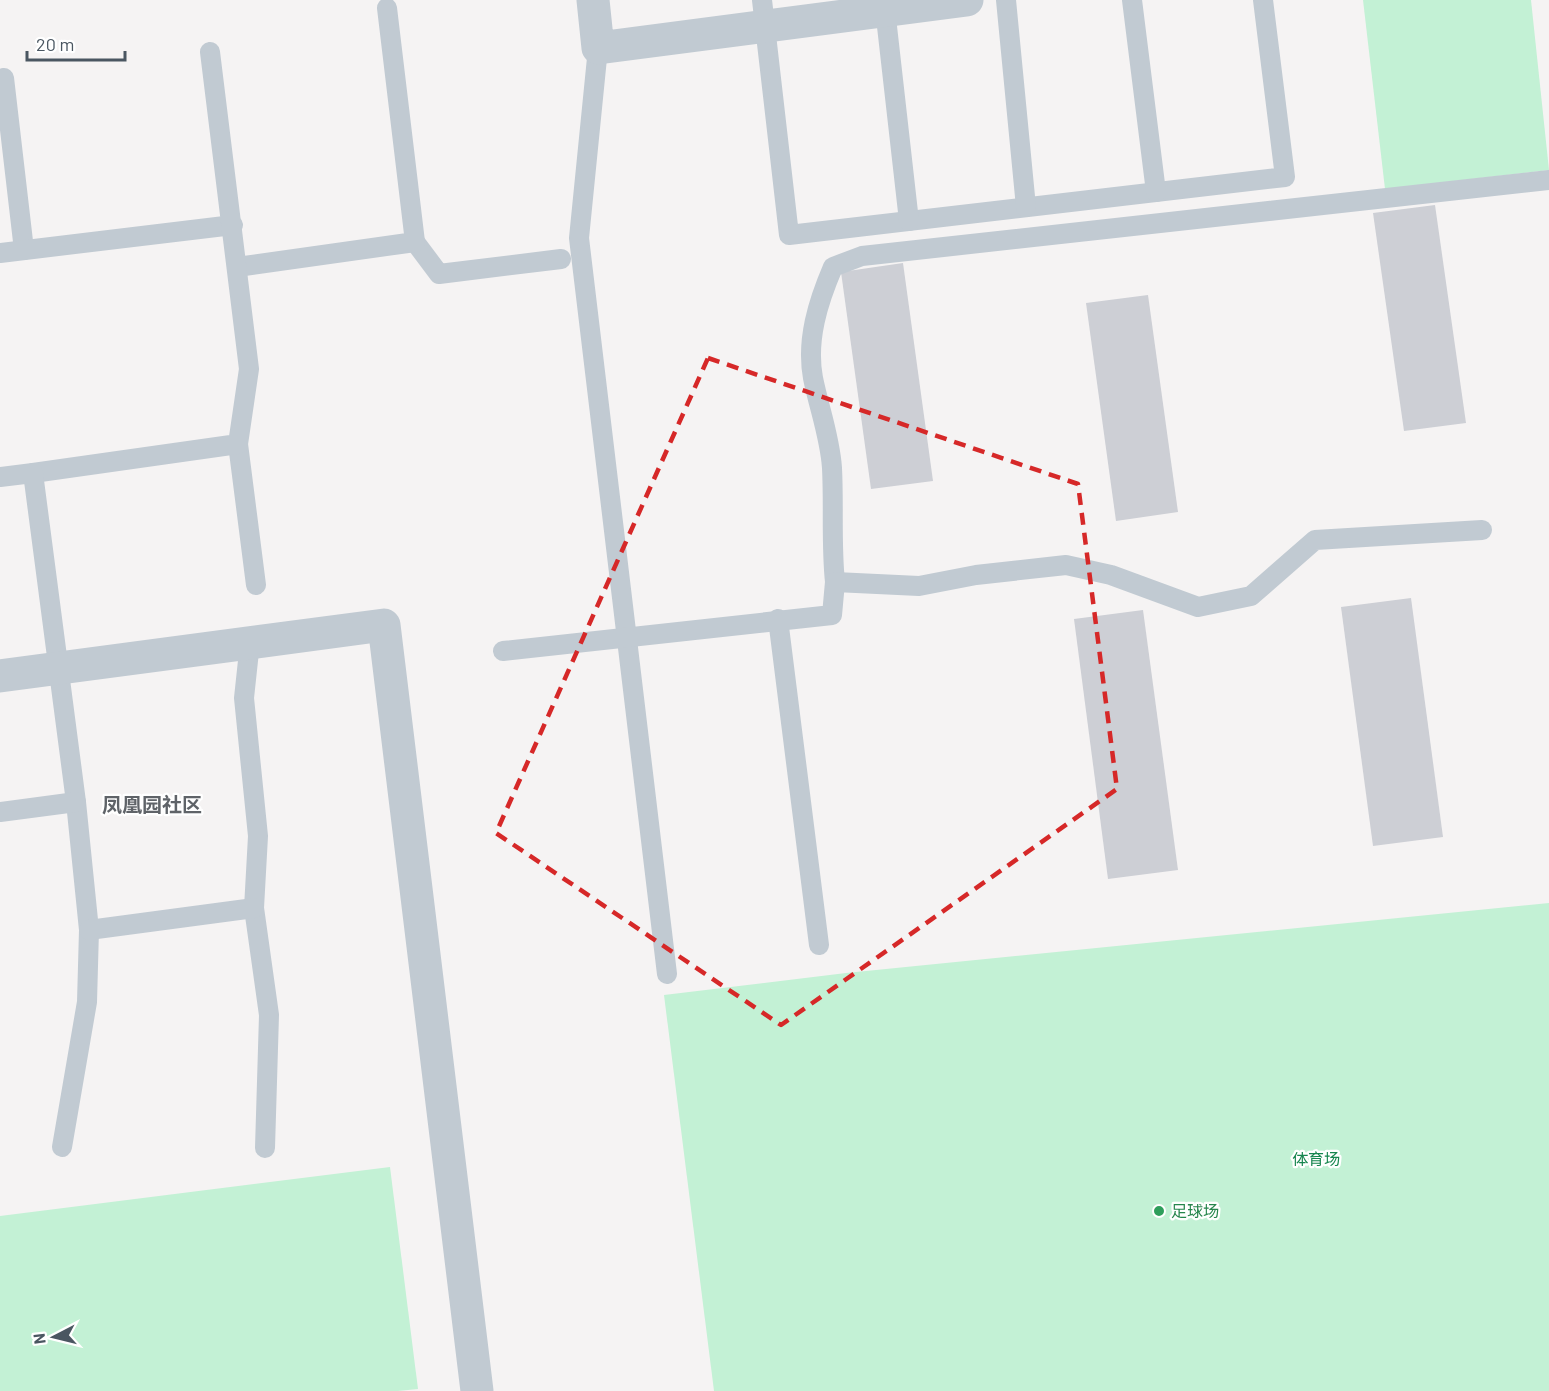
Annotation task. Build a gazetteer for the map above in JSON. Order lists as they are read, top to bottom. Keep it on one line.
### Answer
{"districts":["凤凰园社区"],"parks":["体育场"],"places":["足球场"],"scale_bar":"20 m","north":"left"}
